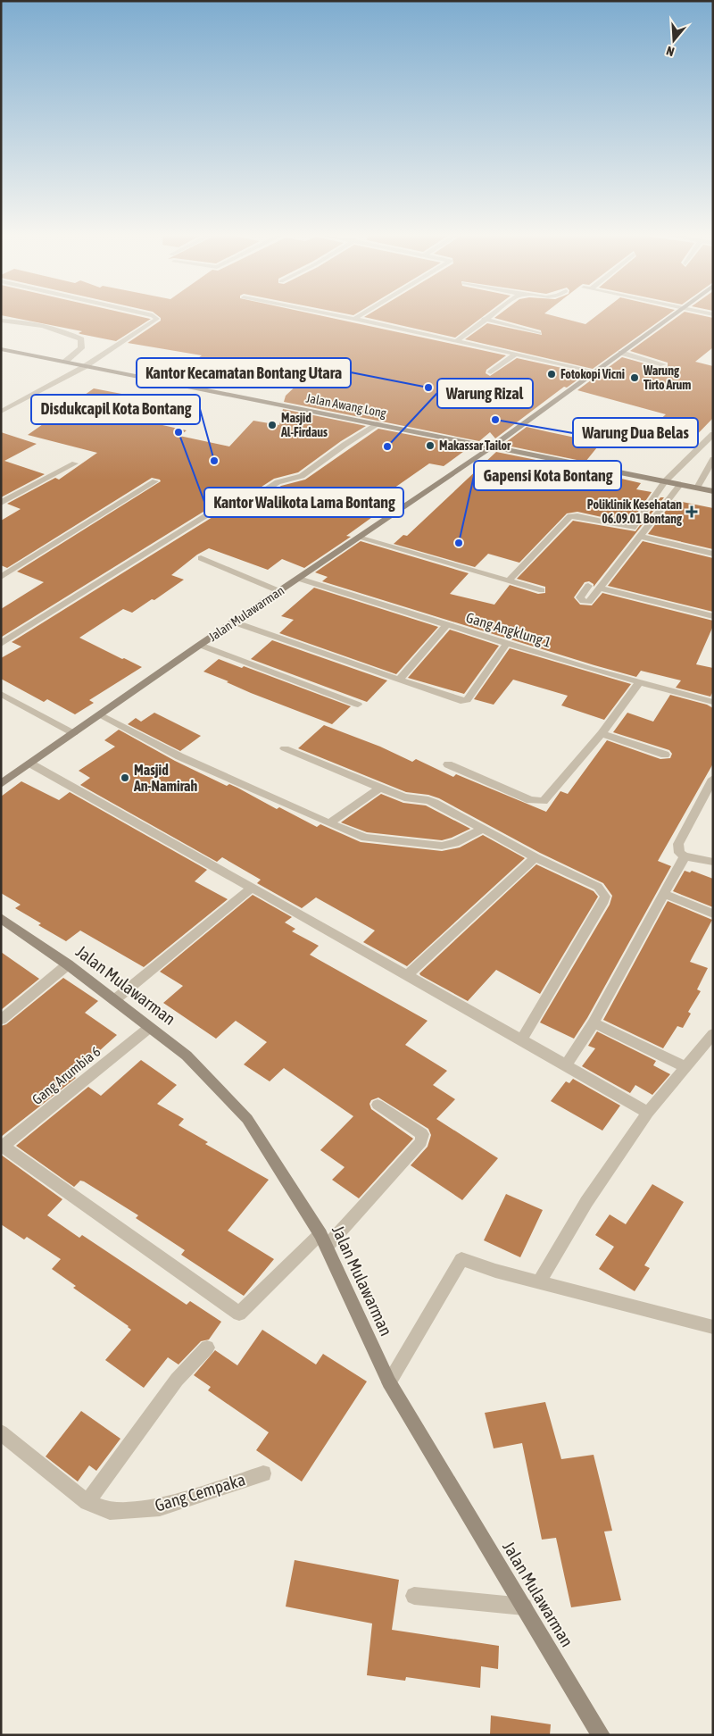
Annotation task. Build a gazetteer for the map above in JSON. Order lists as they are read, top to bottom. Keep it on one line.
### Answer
{"streets":{"street":["Jalan Awang Long","Jalan Mulawarman","Gang Angklung 1","Gang Arumbia 6","Gang Cempaka"]},"crossings":[["Jalan Awang Long","Jalan Mulawarman"],["Jalan Mulawarman","Gang Angklung 1"],["Jalan Mulawarman","Gang Arumbia 6"]],"places":{"other":["Fotokopi Vicni","Warung Tirto Arum","Kantor Kecamatan Bontang Utara","Warung Dua Belas","Masjid Al-Firdaus","Kantor Walikota Lama Bontang","Makassar Tailor","Warung Rizal","Disdukcapil Kota Bontang","Gapensi Kota Bontang","Masjid An-Namirah"],"health":["Poliklinik Kesehatan 06.09.01 Bontang"]},"north":"bottom"}
